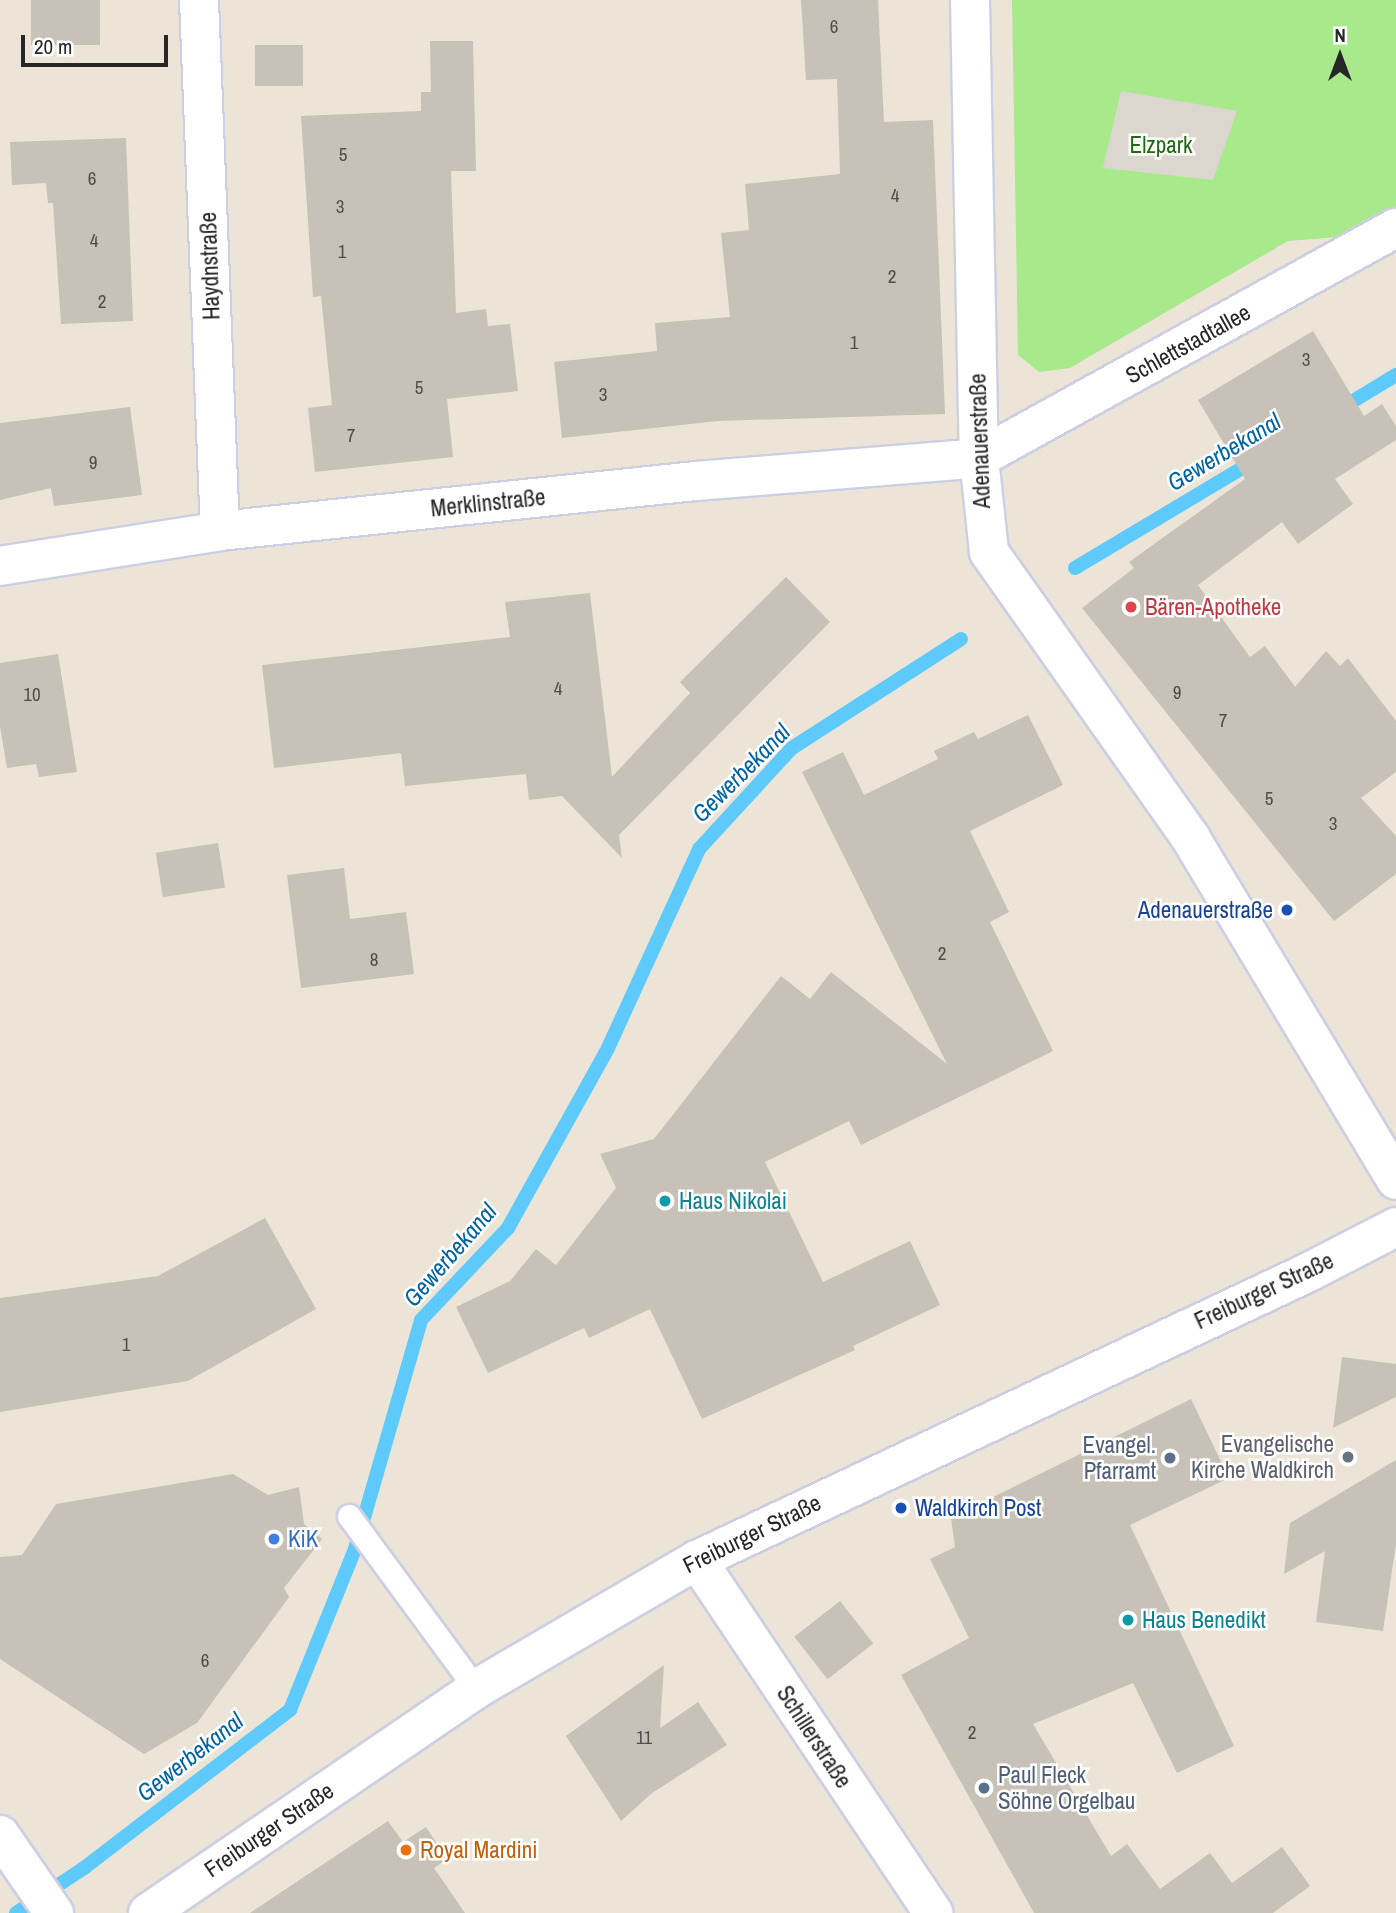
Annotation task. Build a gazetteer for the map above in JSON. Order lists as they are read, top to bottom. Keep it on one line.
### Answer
{"streets":{"street":["Haydnstraße","Schlettstadtallee","Adenauerstraße","Merklinstraße","Freiburger Straße","Schillerstraße"]},"crossings":[["Haydnstraße","Merklinstraße"],["Schlettstadtallee","Adenauerstraße"],["Schlettstadtallee","Merklinstraße"],["Adenauerstraße","Merklinstraße"],["Freiburger Straße","Schillerstraße"]],"water":["Gewerbekanal"],"parks":["Elzpark"],"places":["Bären-Apotheke","Adenauerstraße","Haus Nikolai","Evangelische Kirche Waldkirch","Evangel. Pfarramt","Waldkirch Post","KiK","Haus Benedikt","Paul Fleck Söhne Orgelbau","Royal Mardini"],"house_numbers":["6","5","6","4","3","4","1","2","2","1","3","5","3","7","9","4","9","10","7","5","3","2","8","1","6","2","11"],"scale_bar":"20 m","north":"top"}
